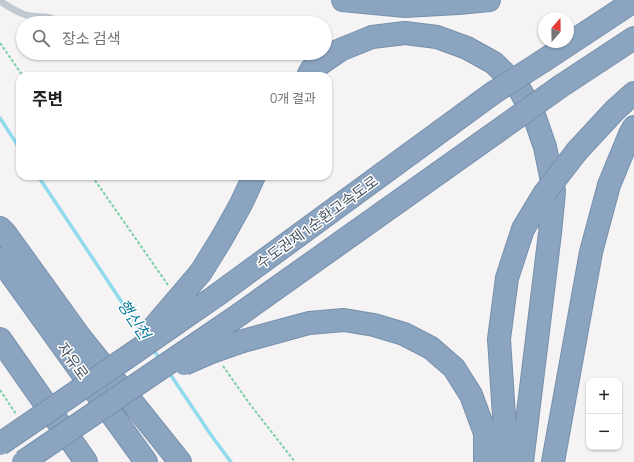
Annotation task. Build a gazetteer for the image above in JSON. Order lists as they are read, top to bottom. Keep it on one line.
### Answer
{"streets":{"highway":["수도권제1순환고속도로","자유로"]},"water":["행신천"],"north":"top","page":{"search":"장소 검색","heading":["주변","0개 결과"],"map_buttons":["+","−"]}}
